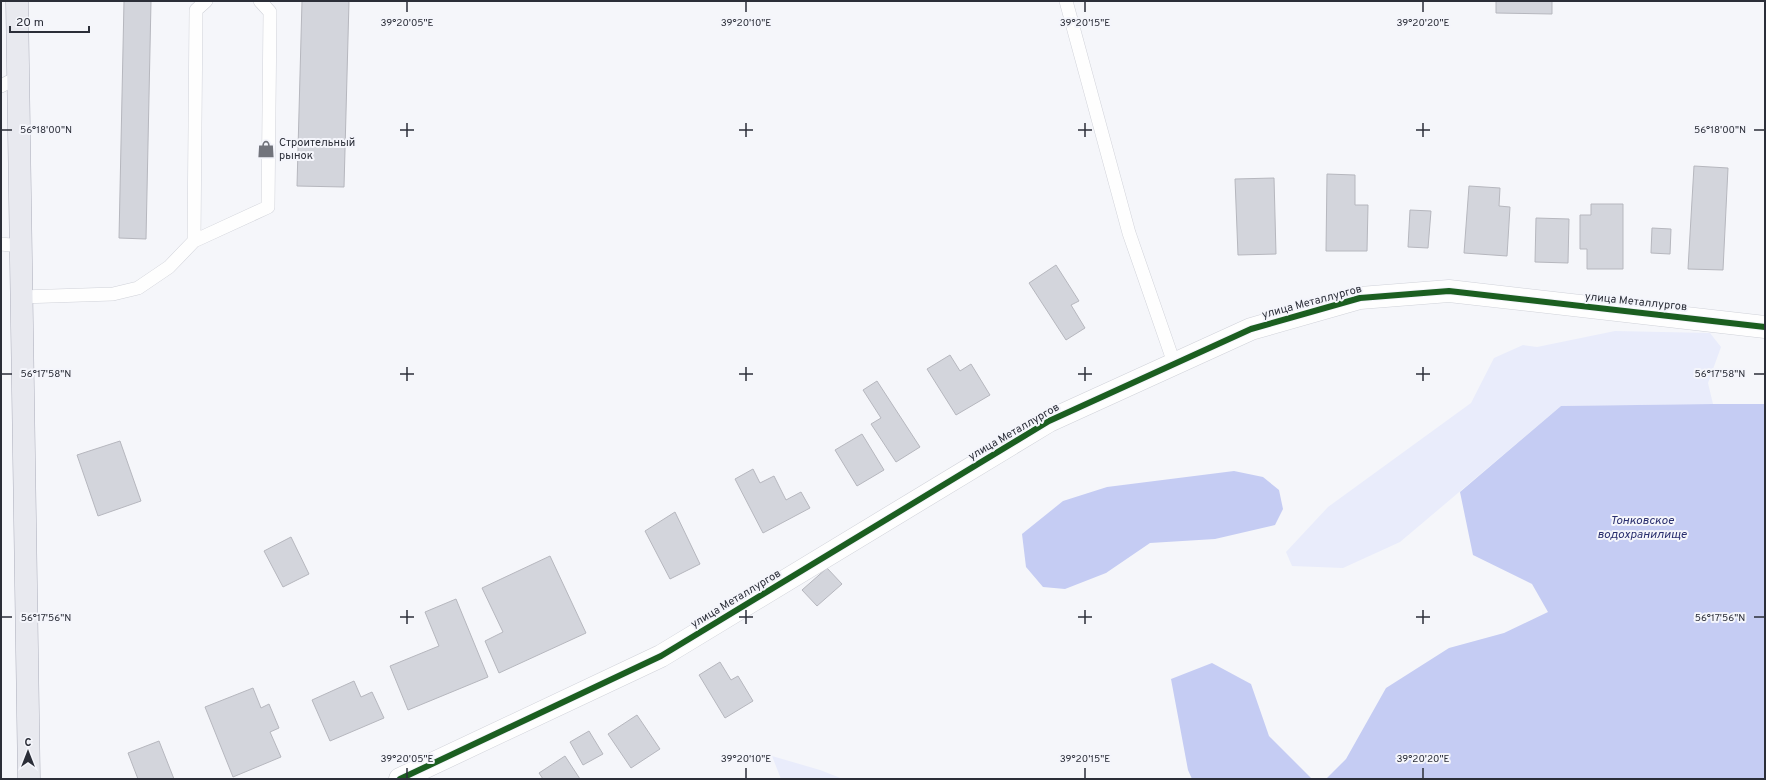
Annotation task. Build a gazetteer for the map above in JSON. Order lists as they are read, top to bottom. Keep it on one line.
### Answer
{"streets":{"street":["улица Металлургов"]},"water":["Тонковское водохранилище"],"places":{"shop":["Строительный рынок"]},"scale_bar":"20 m","north":"top","coordinates":["39°20'05\"E","39°20'10\"E","39°20'15\"E","39°20'20\"E","56°18'00\"N","56°17'58\"N","56°17'56\"N"]}
